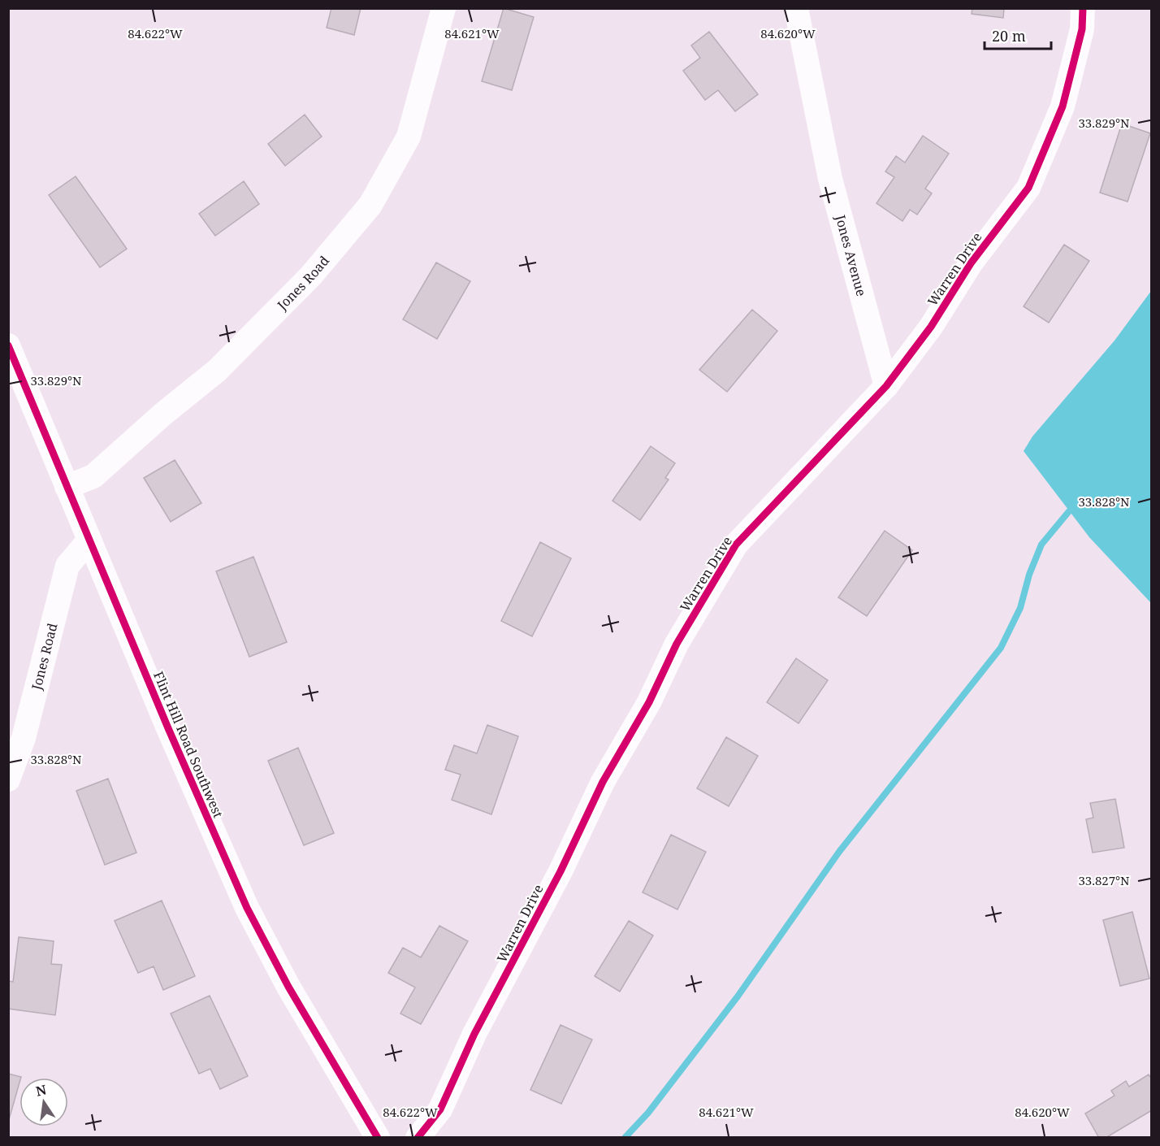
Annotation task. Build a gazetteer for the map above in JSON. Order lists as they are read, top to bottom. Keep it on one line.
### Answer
{"streets":{"street":["Jones Avenue","Warren Drive","Jones Road","Flint Hill Road Southwest"]},"crossings":[["Jones Avenue","Warren Drive"],["Jones Road","Flint Hill Road Southwest"]],"scale_bar":"20 m","north":"top","coordinates":["84.622°W","84.621°W","84.620°W","33.829°N","33.828°N","33.827°N"]}
